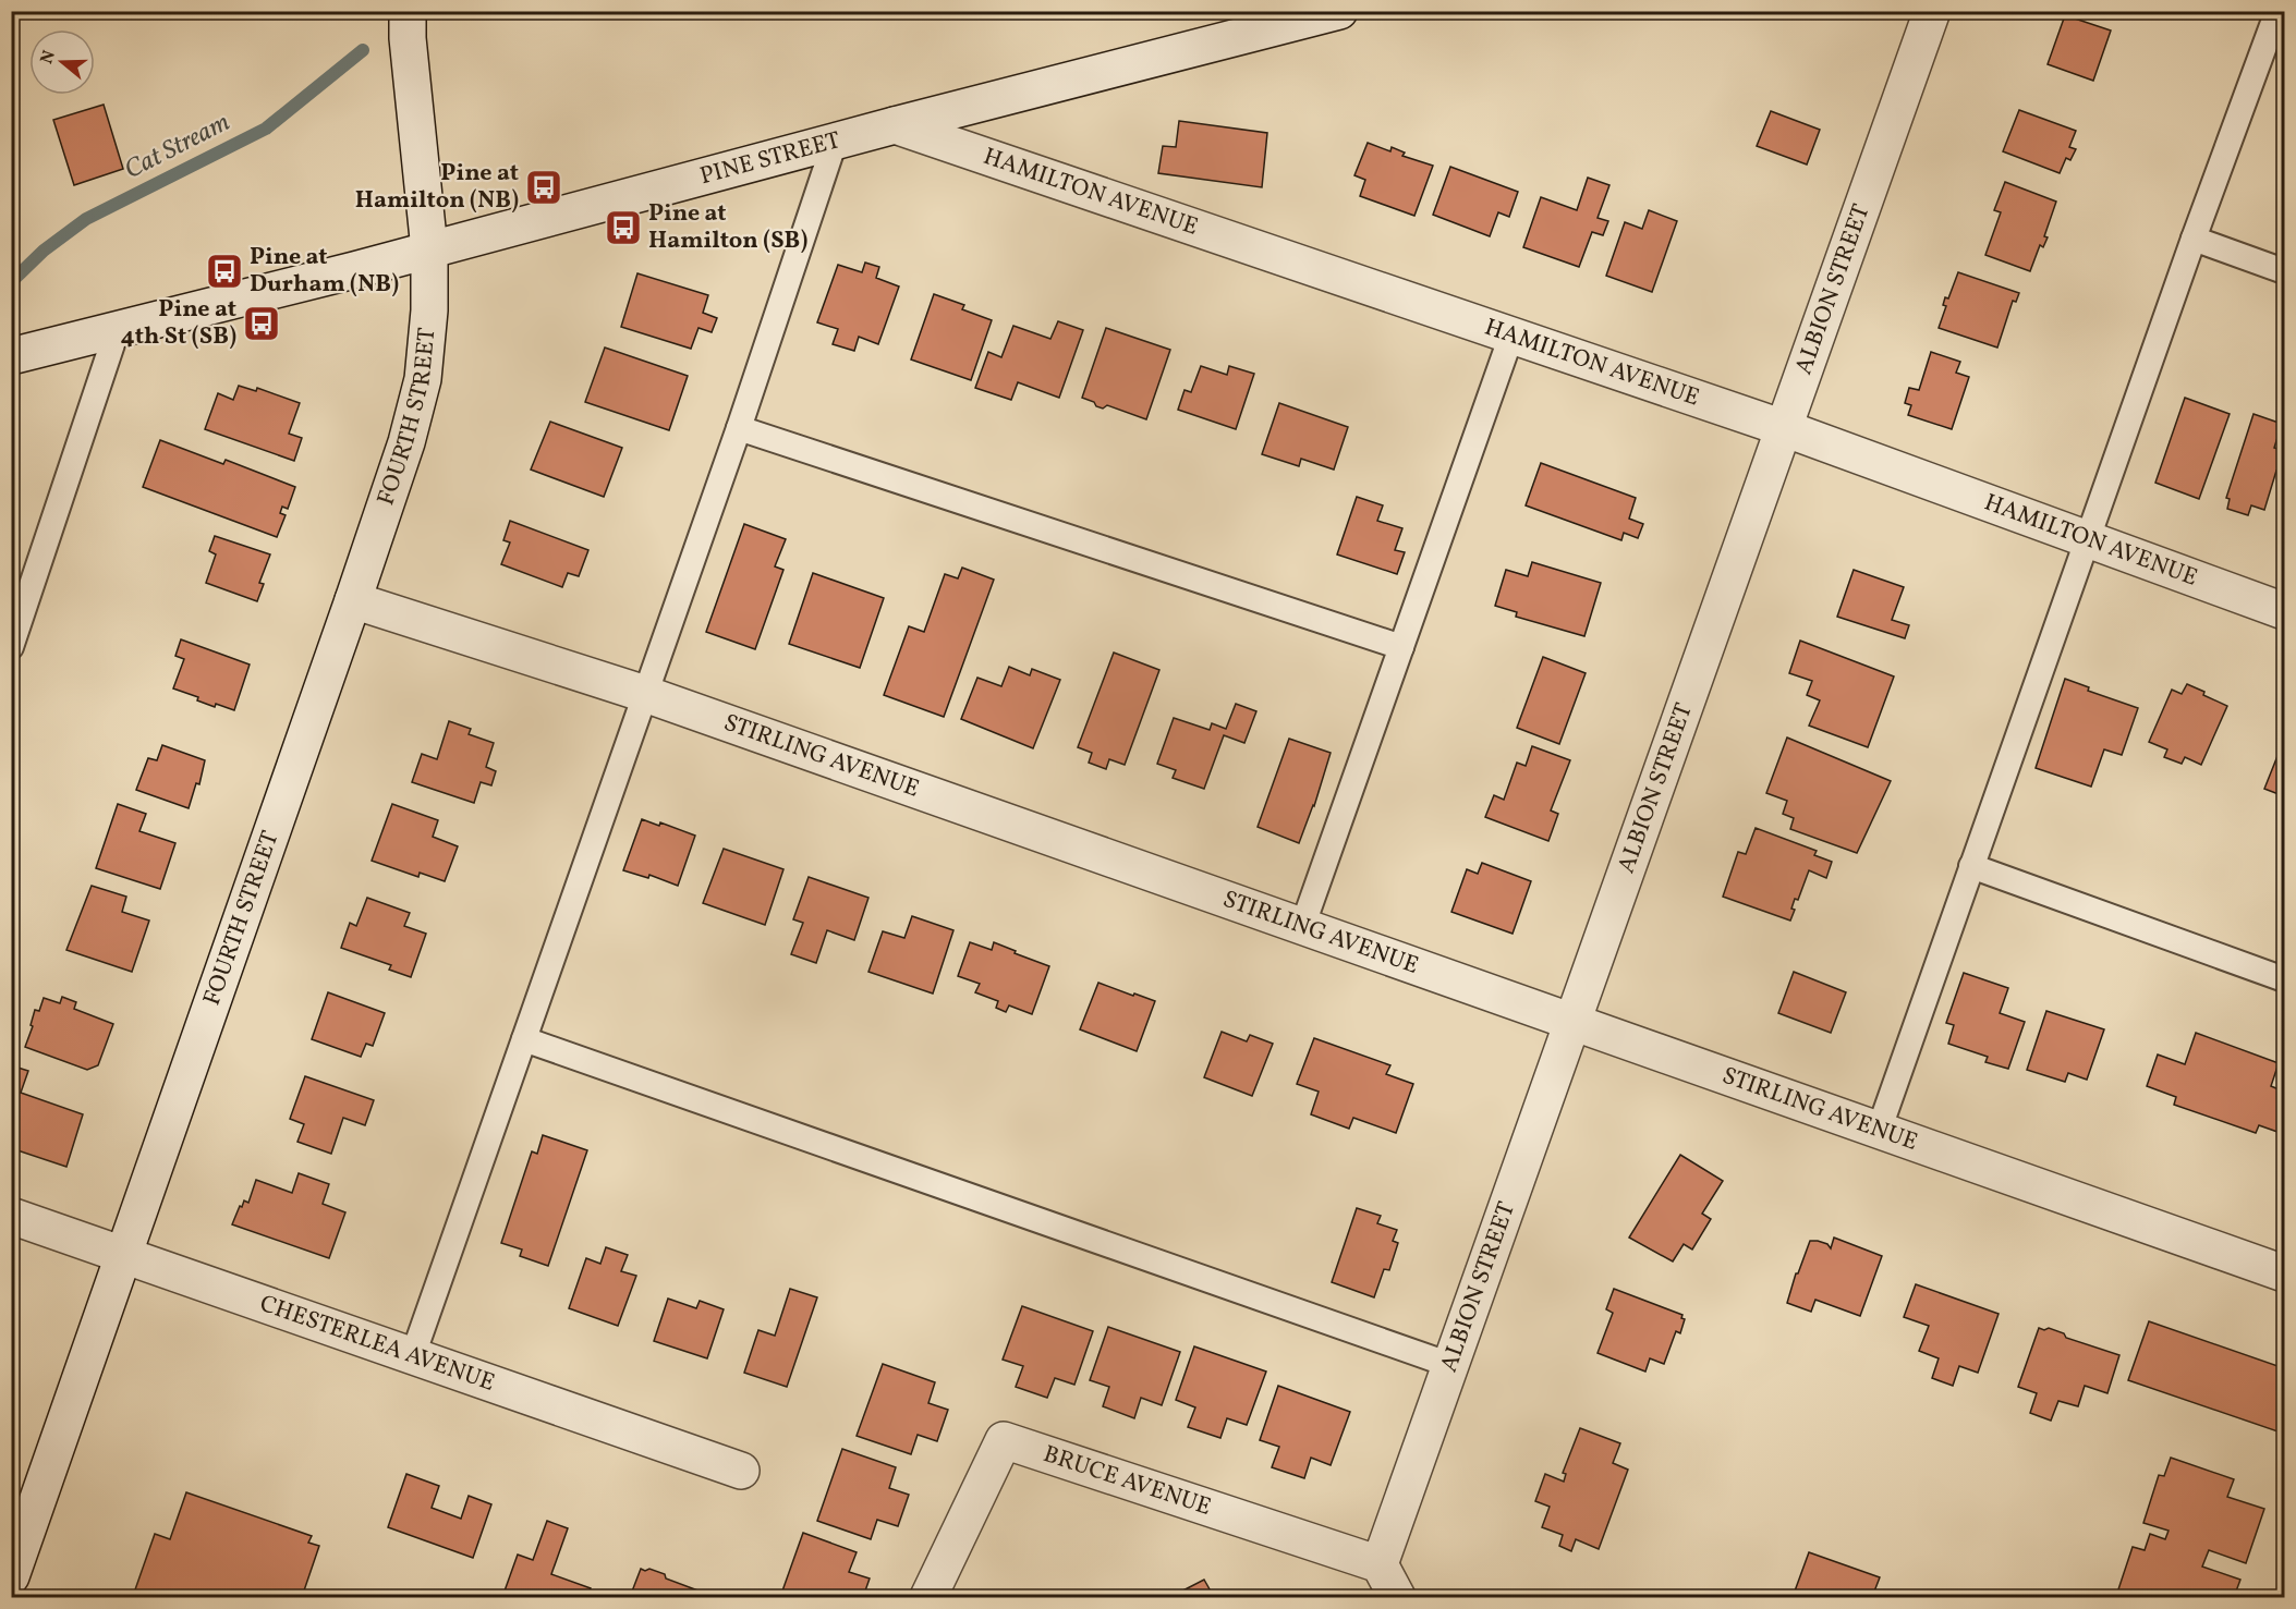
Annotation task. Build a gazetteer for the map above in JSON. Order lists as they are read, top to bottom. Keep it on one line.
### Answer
{"streets":{"street":["PINE STREET","HAMILTON AVENUE","ALBION STREET","FOURTH STREET","STIRLING AVENUE","CHESTERLEA AVENUE","BRUCE AVENUE"]},"crossings":[["PINE STREET","HAMILTON AVENUE"],["PINE STREET","FOURTH STREET"],["HAMILTON AVENUE","ALBION STREET"],["ALBION STREET","STIRLING AVENUE"],["ALBION STREET","BRUCE AVENUE"],["FOURTH STREET","STIRLING AVENUE"],["FOURTH STREET","CHESTERLEA AVENUE"]],"water":["Cat Stream"],"places":{"bus stop":["Pine at Hamilton (NB)","Pine at Hamilton (SB)","Pine at Durham (NB)","Pine at 4th St (SB)"]},"north":"left"}
